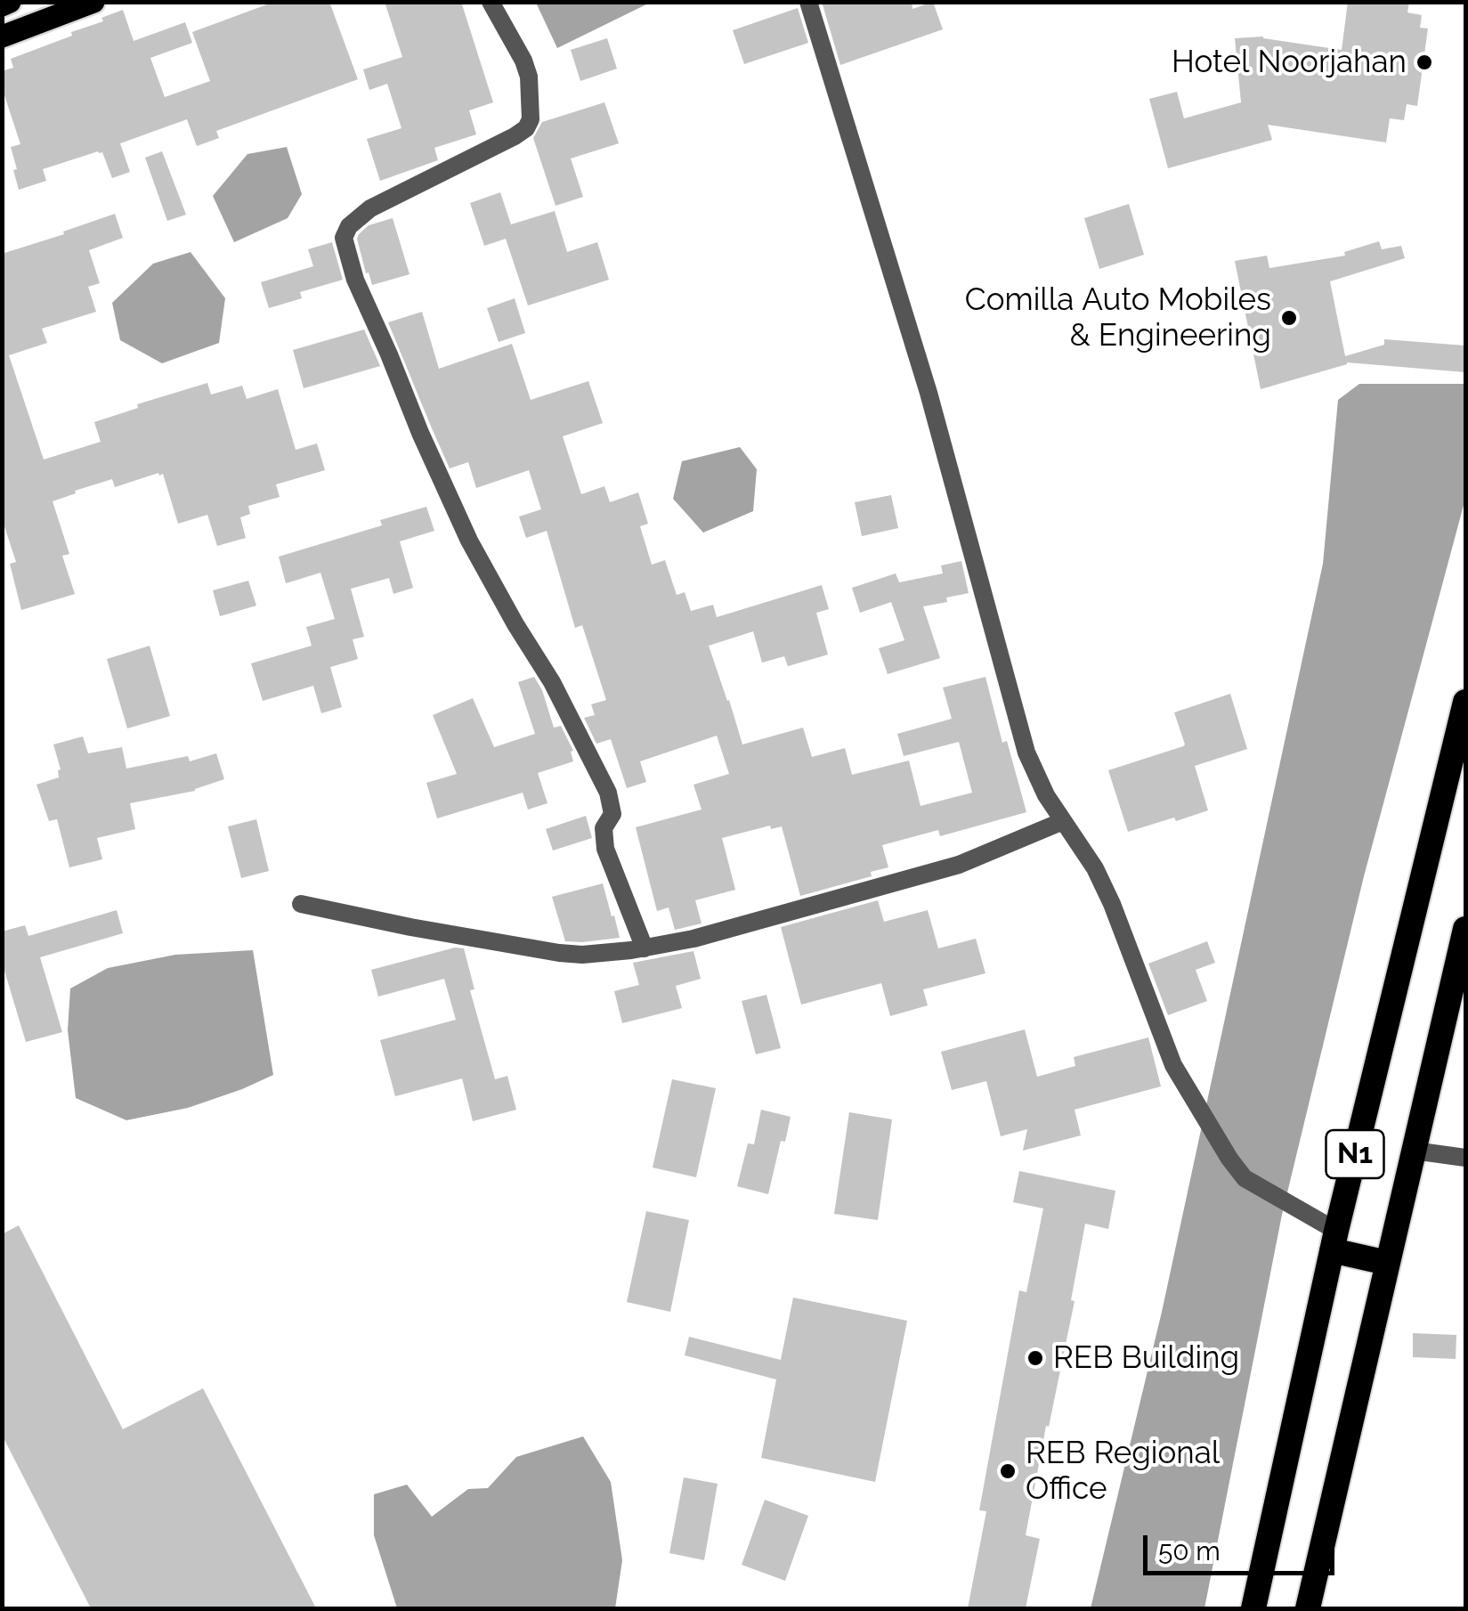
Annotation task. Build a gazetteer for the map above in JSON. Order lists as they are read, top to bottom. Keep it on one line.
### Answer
{"streets":{"highway":["N1"]},"places":["Hotel Noorjahan","Comilla Auto Mobiles & Engineering","REB Building","REB Regional Office"],"scale_bar":"50 m"}
